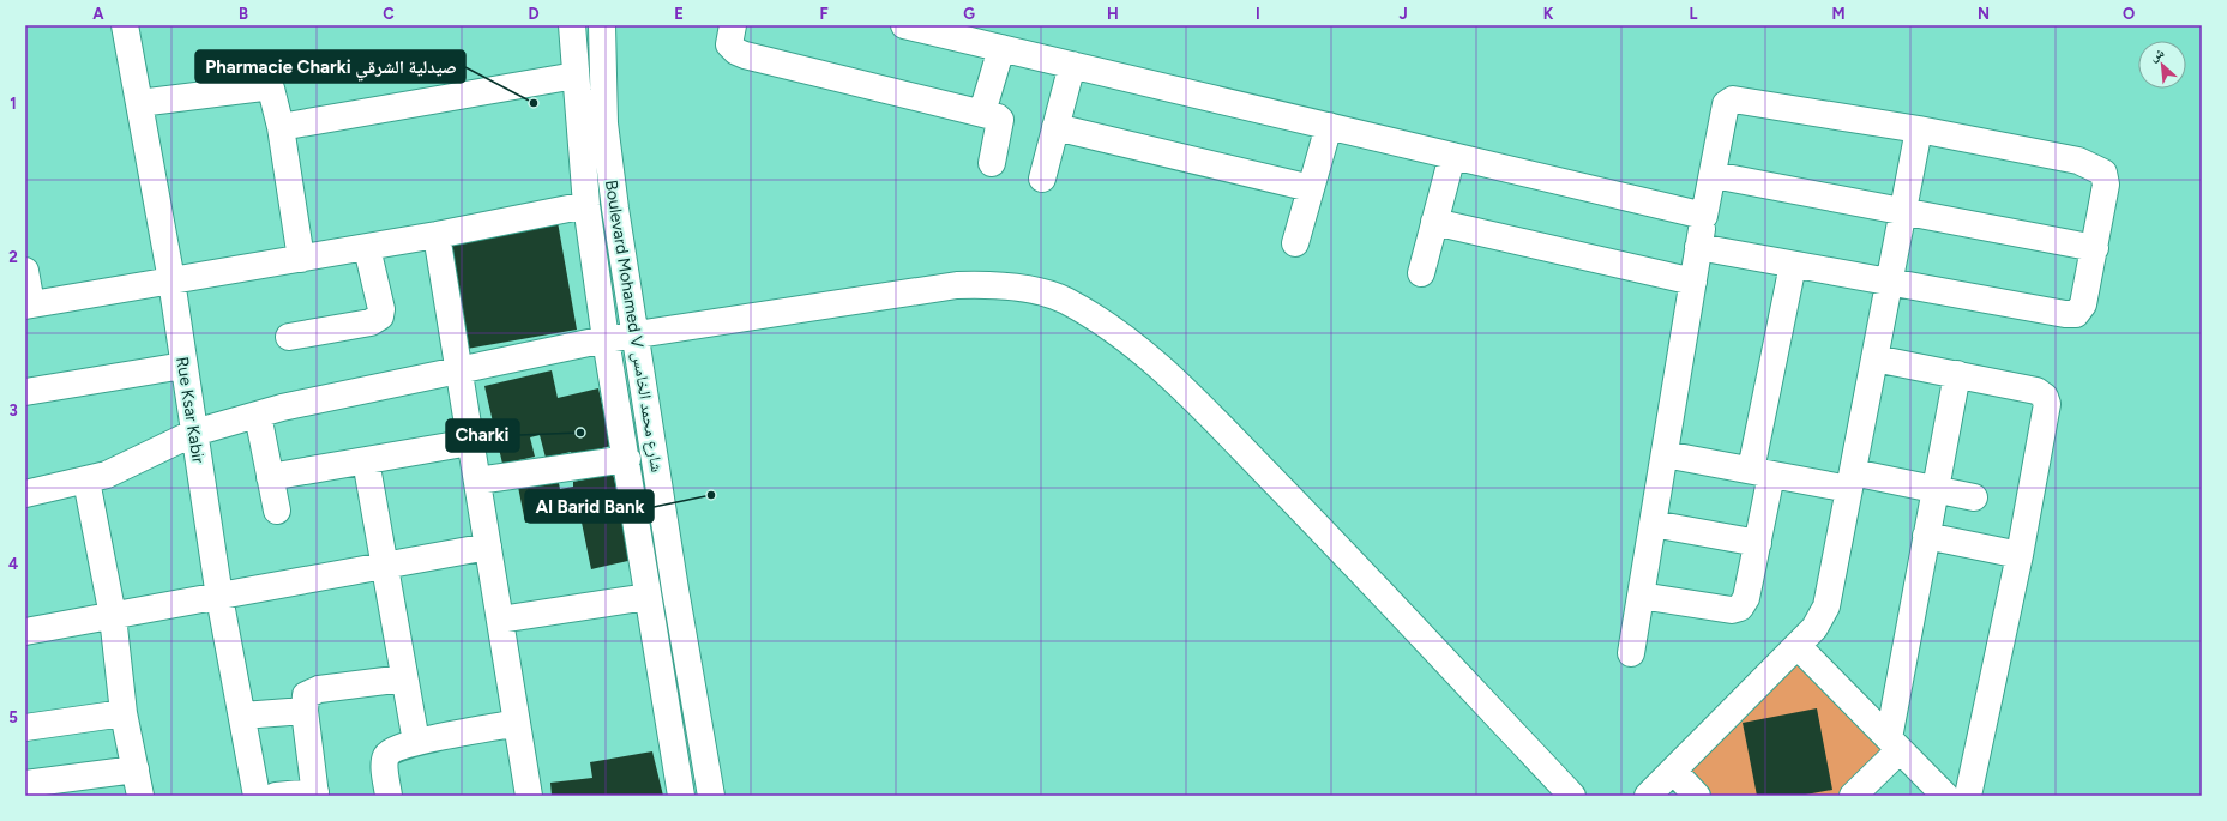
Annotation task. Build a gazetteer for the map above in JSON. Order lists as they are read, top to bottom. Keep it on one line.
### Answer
{"streets":{"street":["Boulevard Mohamed V شارع محمد الخامس","Rue Ksar Kabir"]},"places":["Pharmacie Charki صيدلية الشرقي","Charki","Al Barid Bank"],"north":"top left","grid":{"columns":["A","B","C","D","E","F","G","H","I","J","K","L","M","N","O"],"rows":["1","2","3","4","5"]}}
